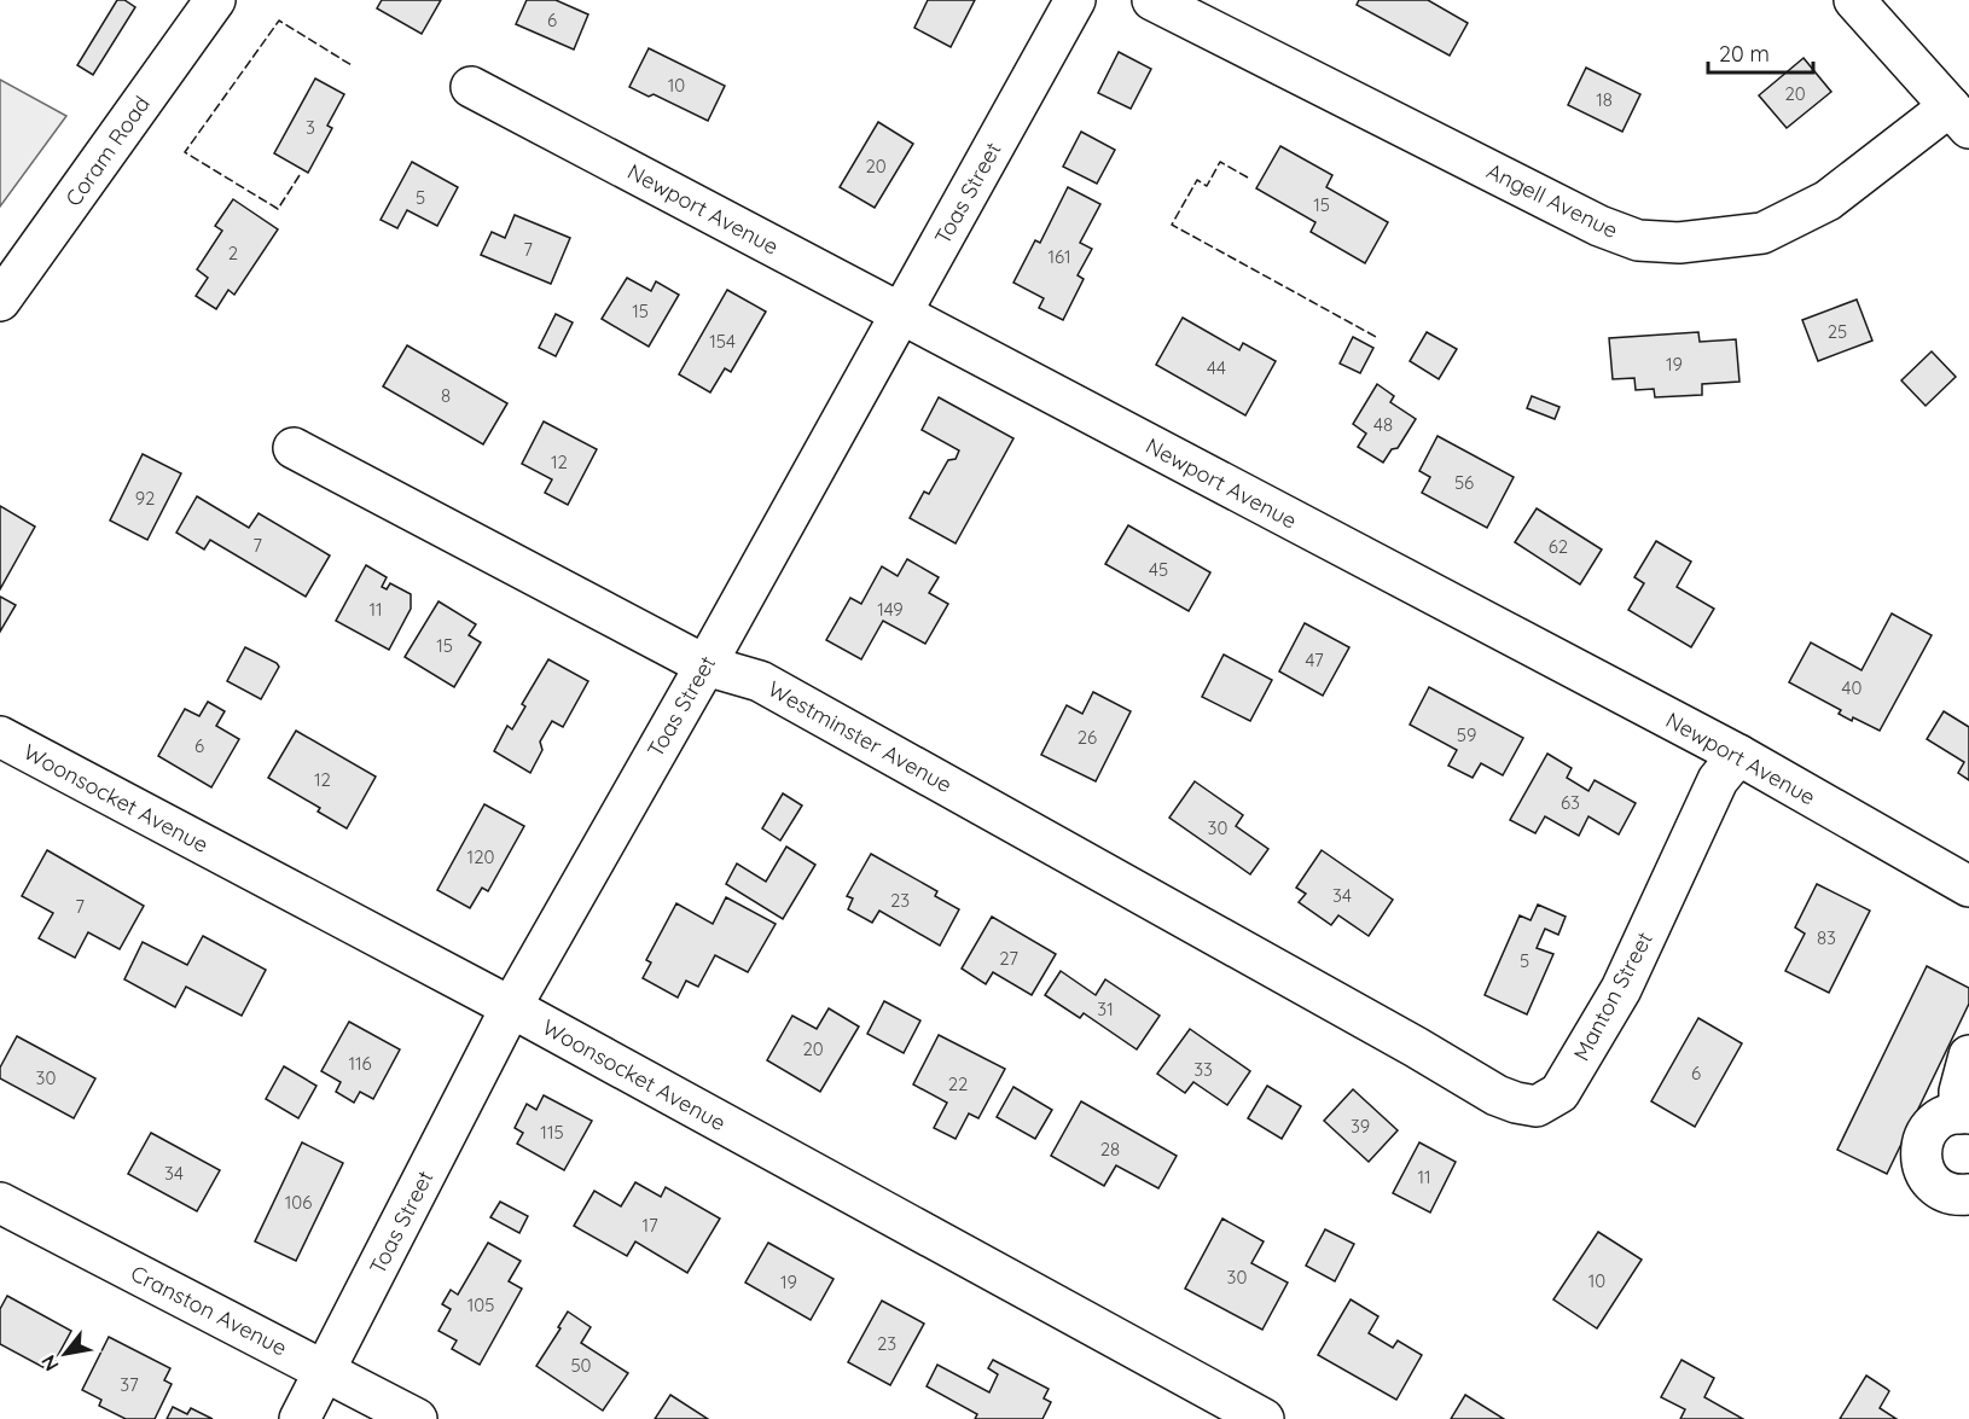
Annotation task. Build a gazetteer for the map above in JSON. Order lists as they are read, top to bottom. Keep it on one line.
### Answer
{"streets":{"street":["Coram Road","Toas Street","Angell Avenue","Newport Avenue","Westminster Avenue","Woonsocket Avenue","Manton Street","Cranston Avenue"]},"crossings":[["Toas Street","Newport Avenue"],["Toas Street","Westminster Avenue"],["Toas Street","Woonsocket Avenue"],["Toas Street","Cranston Avenue"],["Newport Avenue","Manton Street"],["Westminster Avenue","Manton Street"]],"house_numbers":["6","10","20","18","3","20","5","15","7","2","161","15","25","154","19","44","8","48","12","56","92","7","62","45","11","149","15","47","40","59","26","6","12","63","30","120","34","23","7","83","27","5","31","20","116","33","6","30","22","39","115","28","34","11","106","17","30","10","19","105","23","50","37"],"scale_bar":"20 m","north":"bottom left"}
